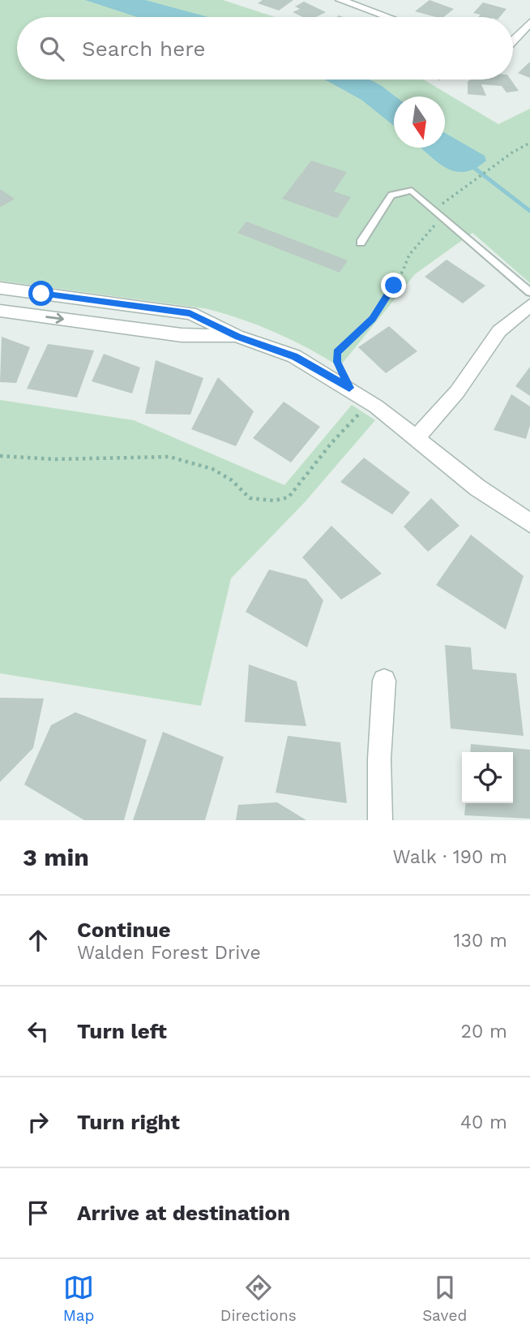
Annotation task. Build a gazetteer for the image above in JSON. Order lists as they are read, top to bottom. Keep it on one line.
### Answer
{"north":"bottom","page":{"search":"Search here","heading":["3 min","Walk · 190 m"],"list":[["Continue","Walden Forest Drive","130 m"],["Turn left","20 m"],["Turn right","40 m"],"Arrive at destination"],"nav":["Map","Directions","Saved"]}}
